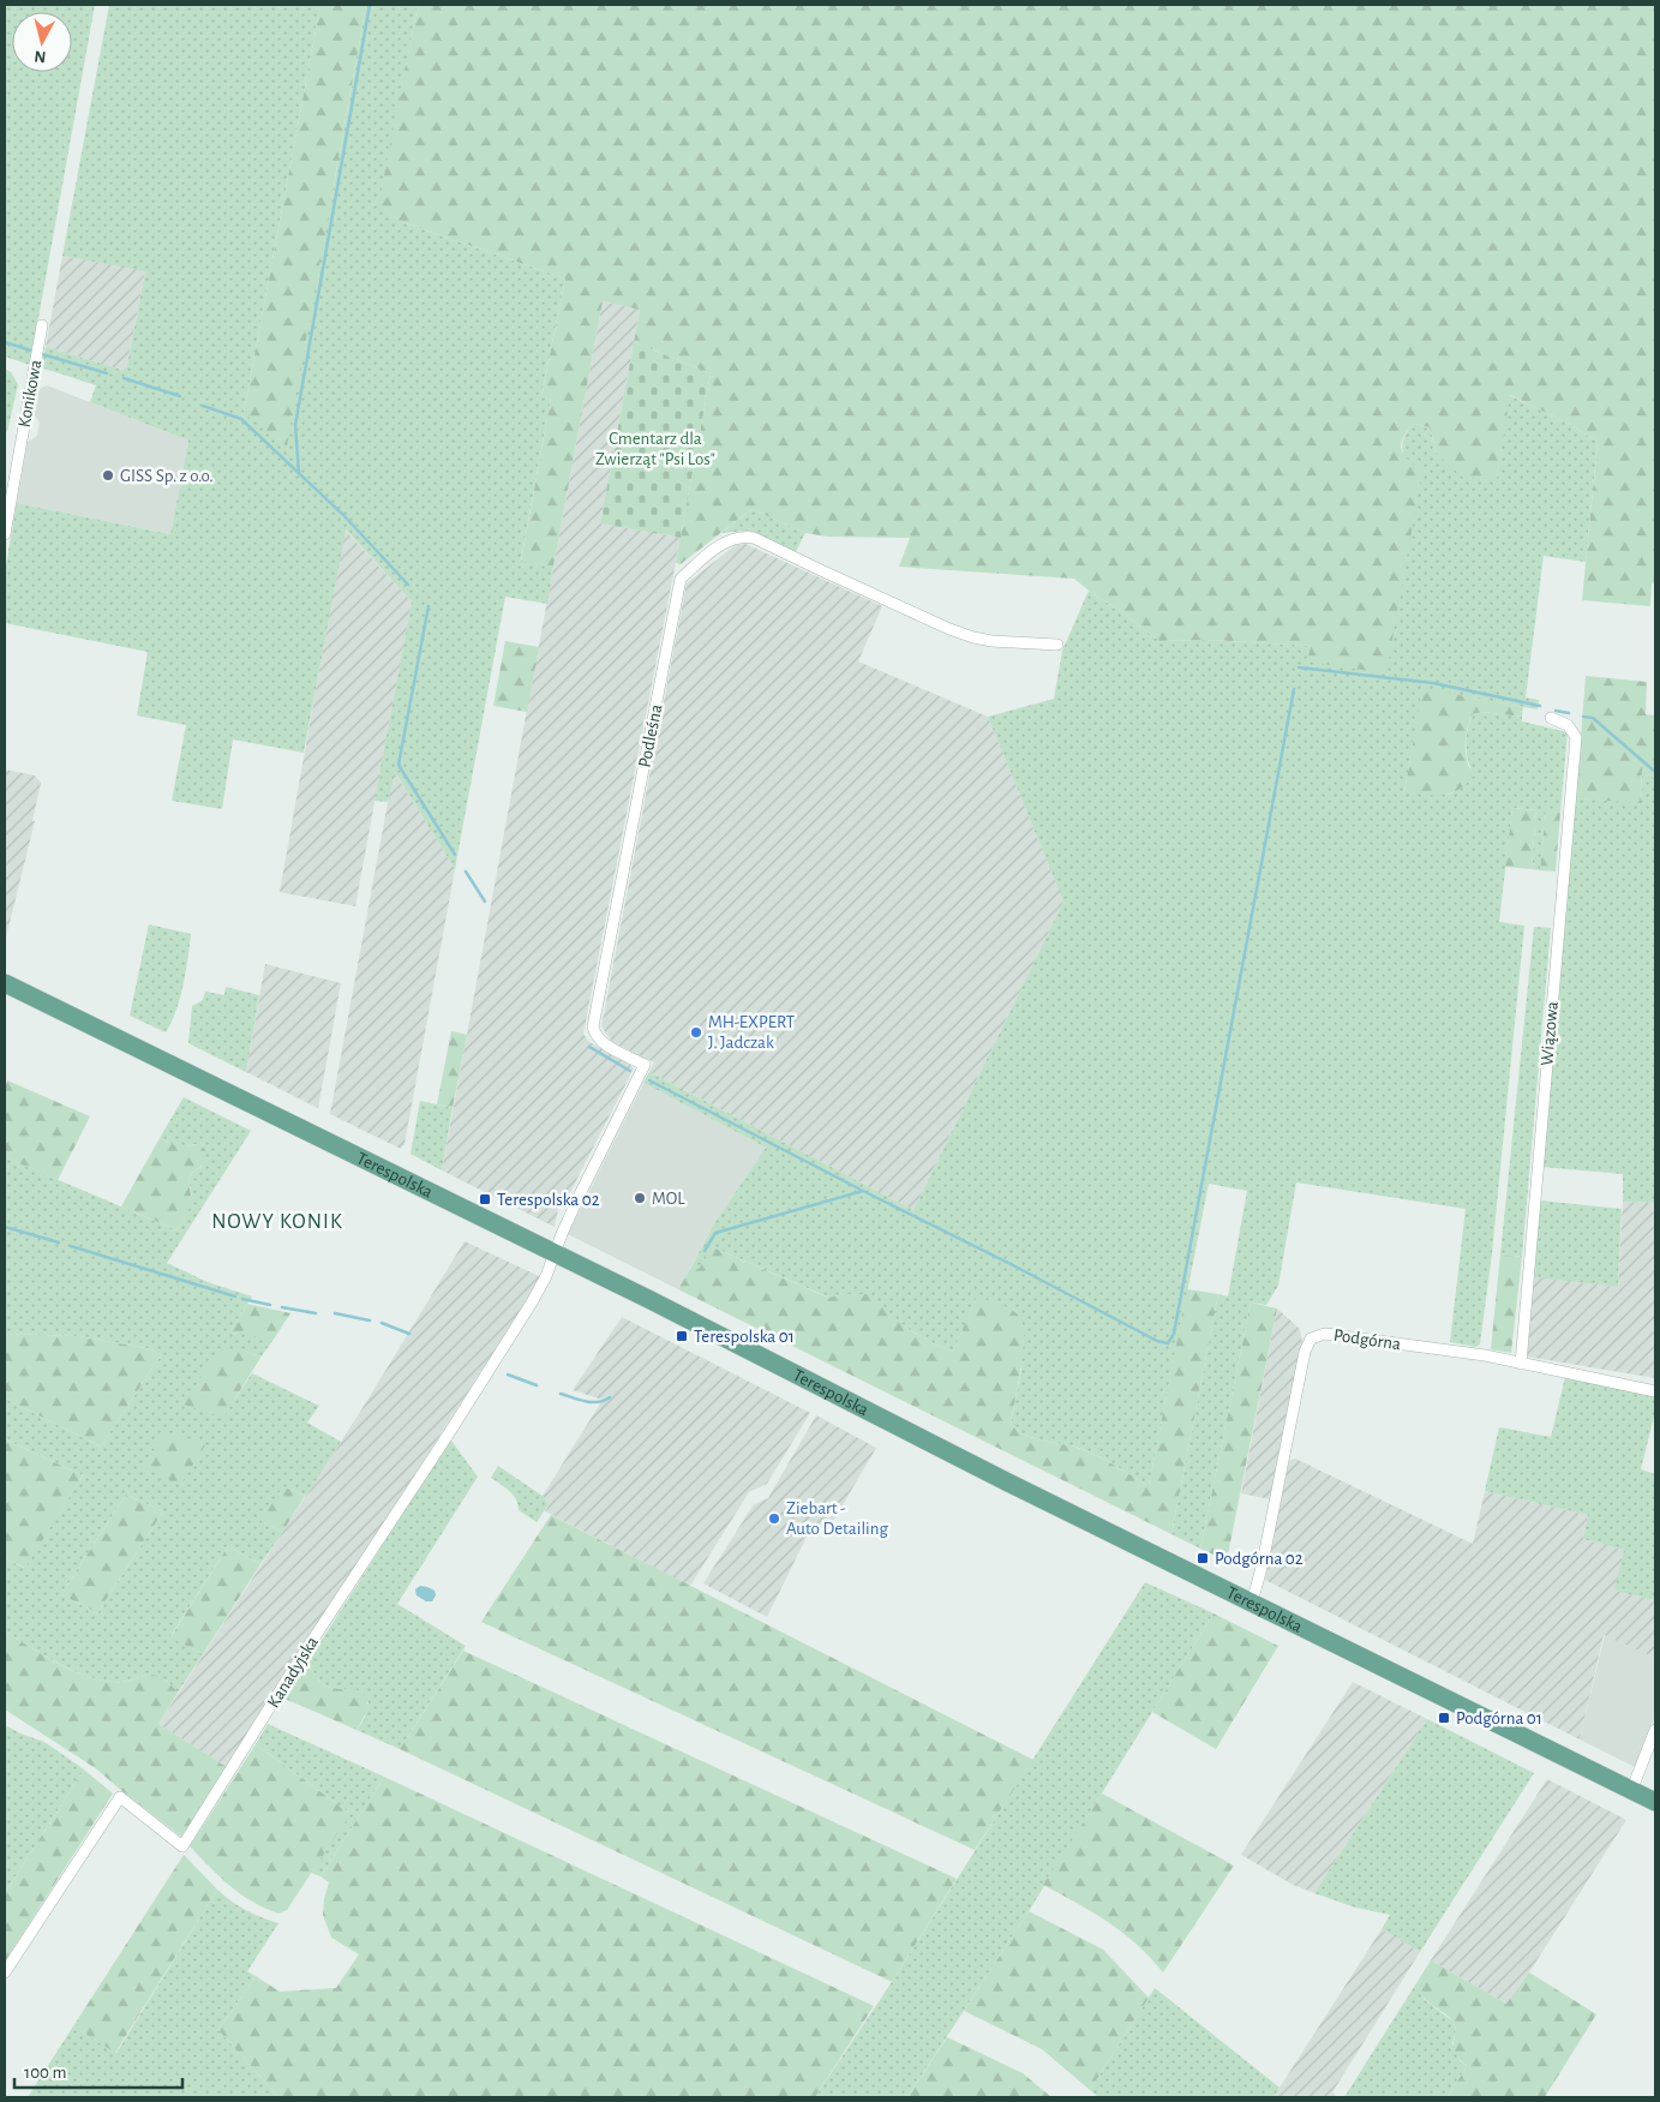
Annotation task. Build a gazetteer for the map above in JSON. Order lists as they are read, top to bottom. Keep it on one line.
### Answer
{"streets":{"main road":["Terespolska"],"street":["Konikowa","Podleśna","Wiązowa","Podgórna","Kanadyjska"]},"crossings":[["Podleśna","Terespolska"],["Podleśna","Kanadyjska"],["Wiązowa","Podgórna"],["Terespolska","Podgórna"],["Terespolska","Kanadyjska"]],"districts":["NOWY KONIK"],"parks":["Cmentarz dla Zwierząt \"Psi Los\""],"places":{"other":["GISS Sp. z o.o.","MH-EXPERT J. Jadczak","MOL","Ziebart - Auto Detailing"],"transit":["Terespolska 02","Terespolska 01","Podgórna 02","Podgórna 01"]},"scale_bar":"100 m","north":"bottom"}
